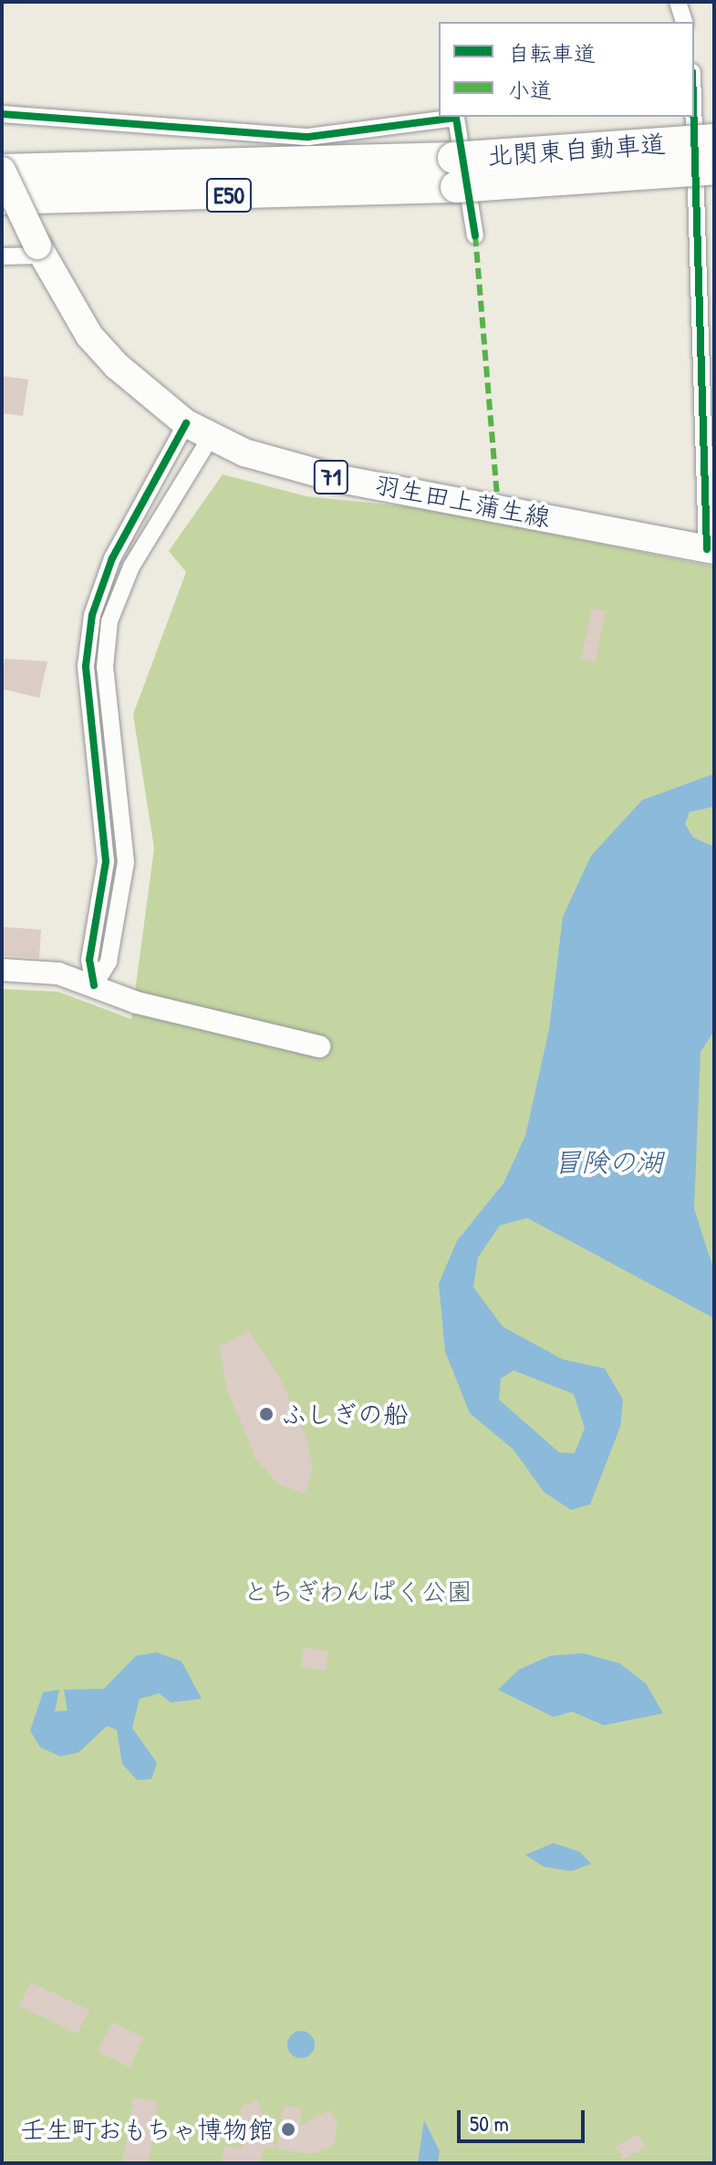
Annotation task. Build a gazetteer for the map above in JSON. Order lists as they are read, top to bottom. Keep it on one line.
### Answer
{"streets":{"highway":["北関東自動車道","E50"],"main road":["71","羽生田上蒲生線"]},"crossings":[["北関東自動車道","羽生田上蒲生線"]],"water":["冒険の湖"],"parks":["とちぎわんぱく公園"],"places":["ふしぎの船","壬生町おもちゃ博物館"],"legend":["自転車道","小道"],"scale_bar":"50 m"}
